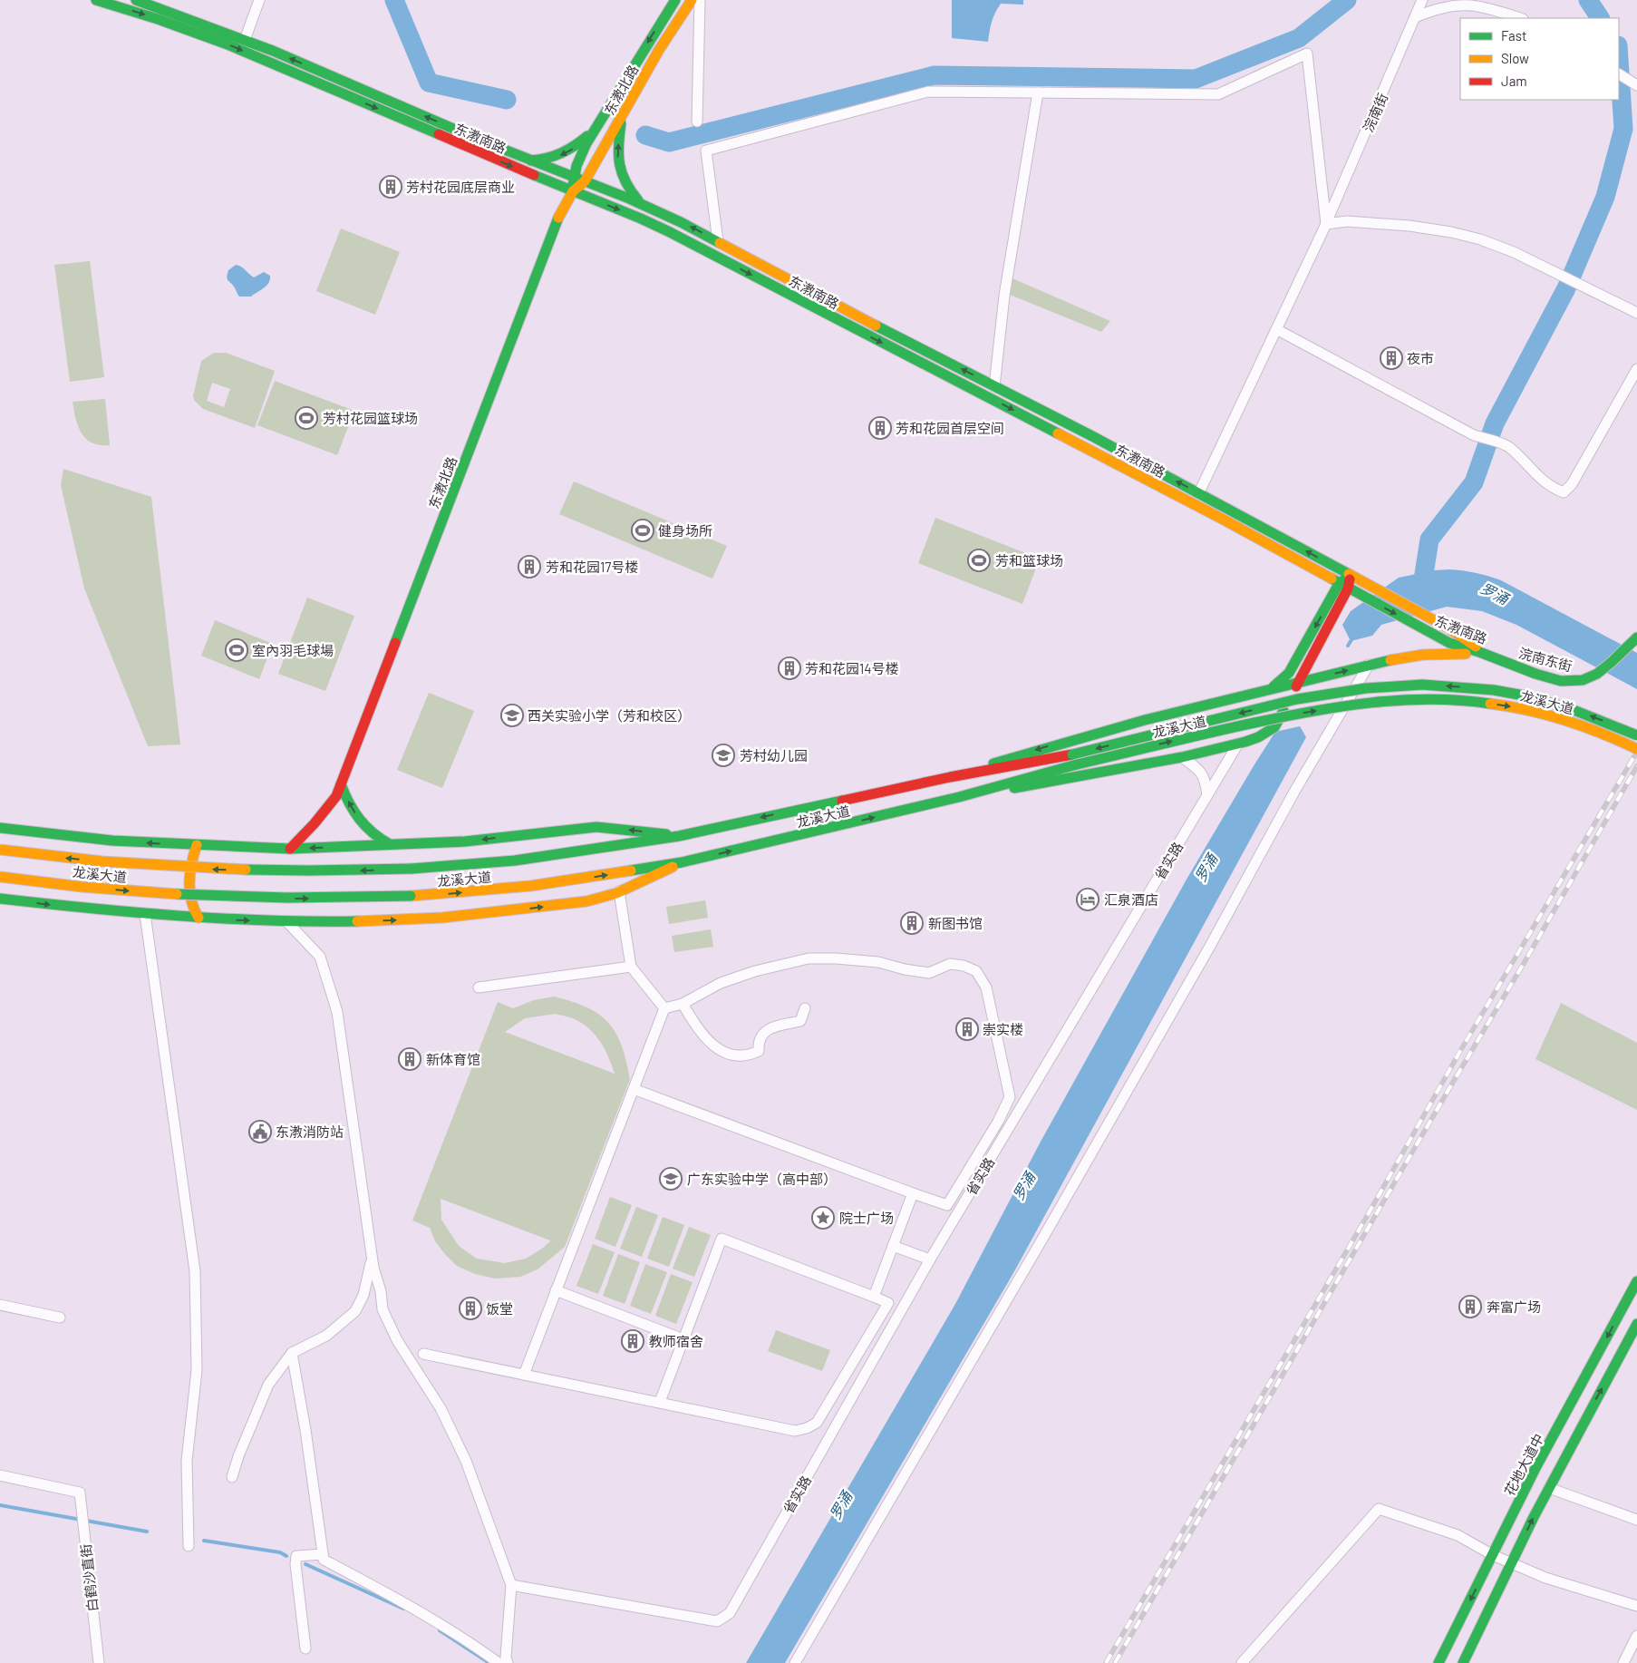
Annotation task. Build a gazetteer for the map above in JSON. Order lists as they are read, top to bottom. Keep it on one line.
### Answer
{"streets":{"street":["东漖北路","浣南街","东漖南路","浣南东街","龙溪大道","省实路","花地大道中","白鹤沙直街"]},"crossings":[["东漖北路","东漖南路"],["浣南街","东漖南路"],["东漖南路","浣南东街"]],"water":["罗涌"],"places":{"building":["芳村花园底层商业","夜市","芳和花园首层空间","芳和花园17号楼","芳和花园14号楼","新图书馆","崇实楼","新体育馆","奔富广场","饭堂","教师宿舍"],"sports":["芳村花园篮球场","健身场所","芳和篮球场","室內羽毛球場"],"school or university":["西关实验小学（芳和校区）","芳村幼儿园","广东实验中学（高中部）"],"hotel":["汇泉酒店"],"public building":["东漖消防站"],"place":["院士广场"]},"legend":["Fast","Slow","Jam"]}
